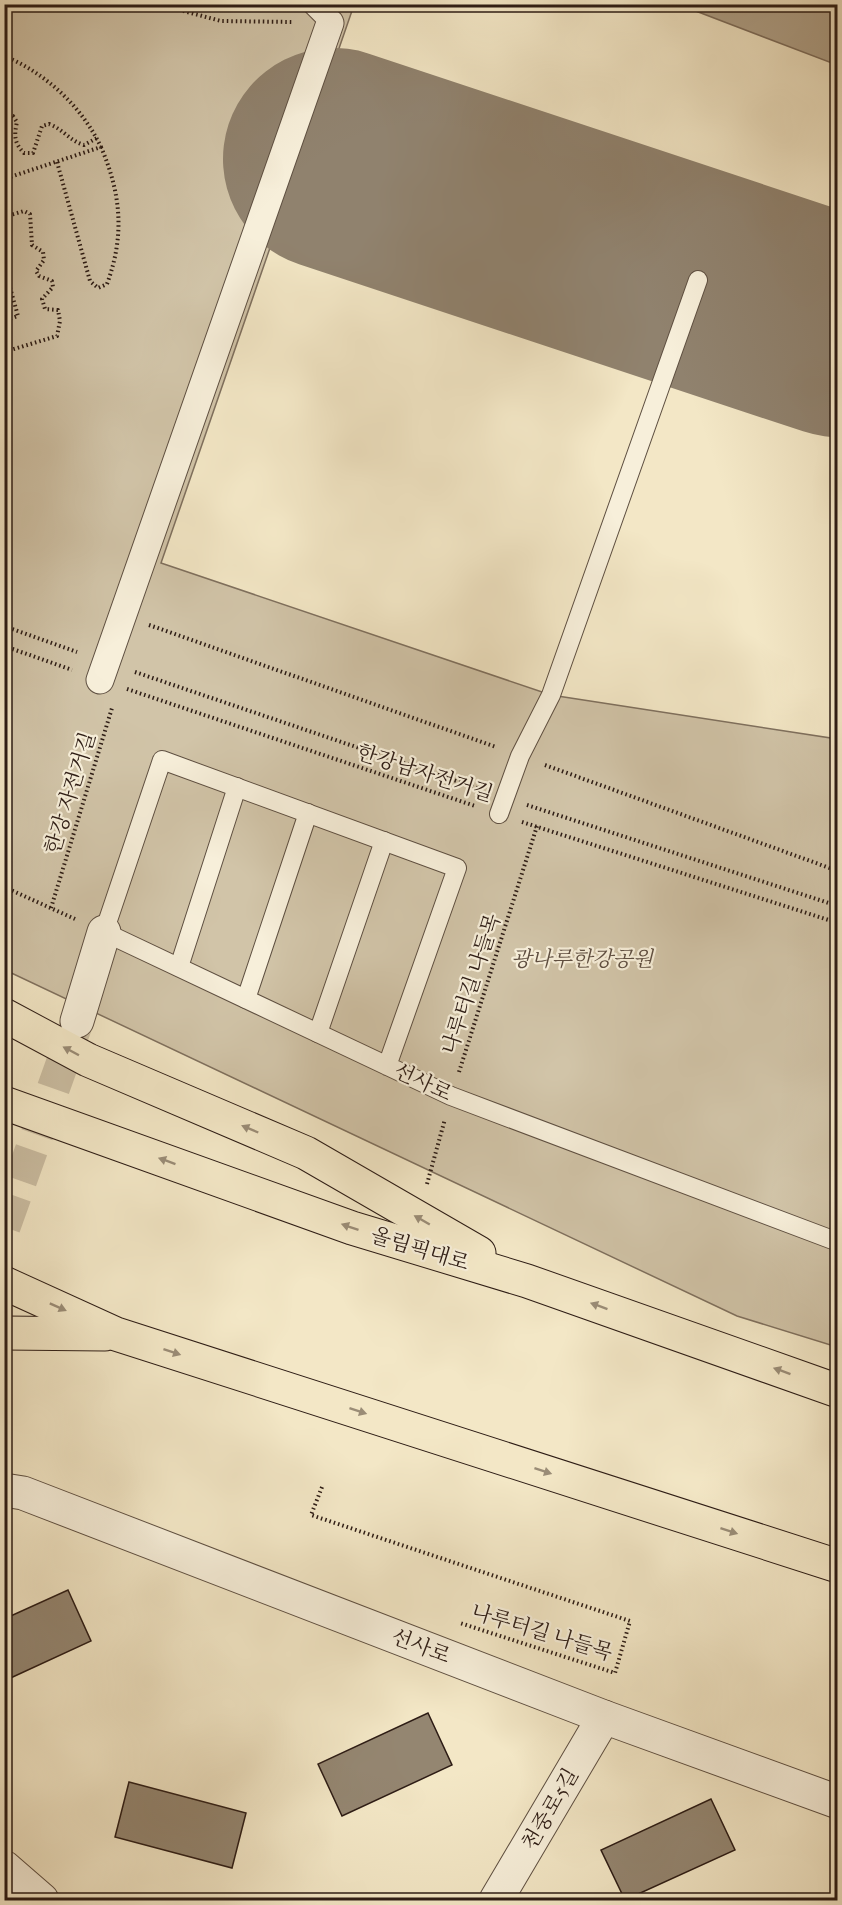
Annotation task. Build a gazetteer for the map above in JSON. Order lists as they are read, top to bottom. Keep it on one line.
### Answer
{"streets":{"highway":["올림픽대로"],"street":["선사로","천중로5길"],"path":["한강남자전거길","한강 자전거길","나루터길 나들목"]},"crossings":[["한강남자전거길","한강 자전거길"],["한강남자전거길","나루터길 나들목"],["나루터길 나들목","선사로"],["선사로","천중로5길"]],"parks":["광나루한강공원"]}
